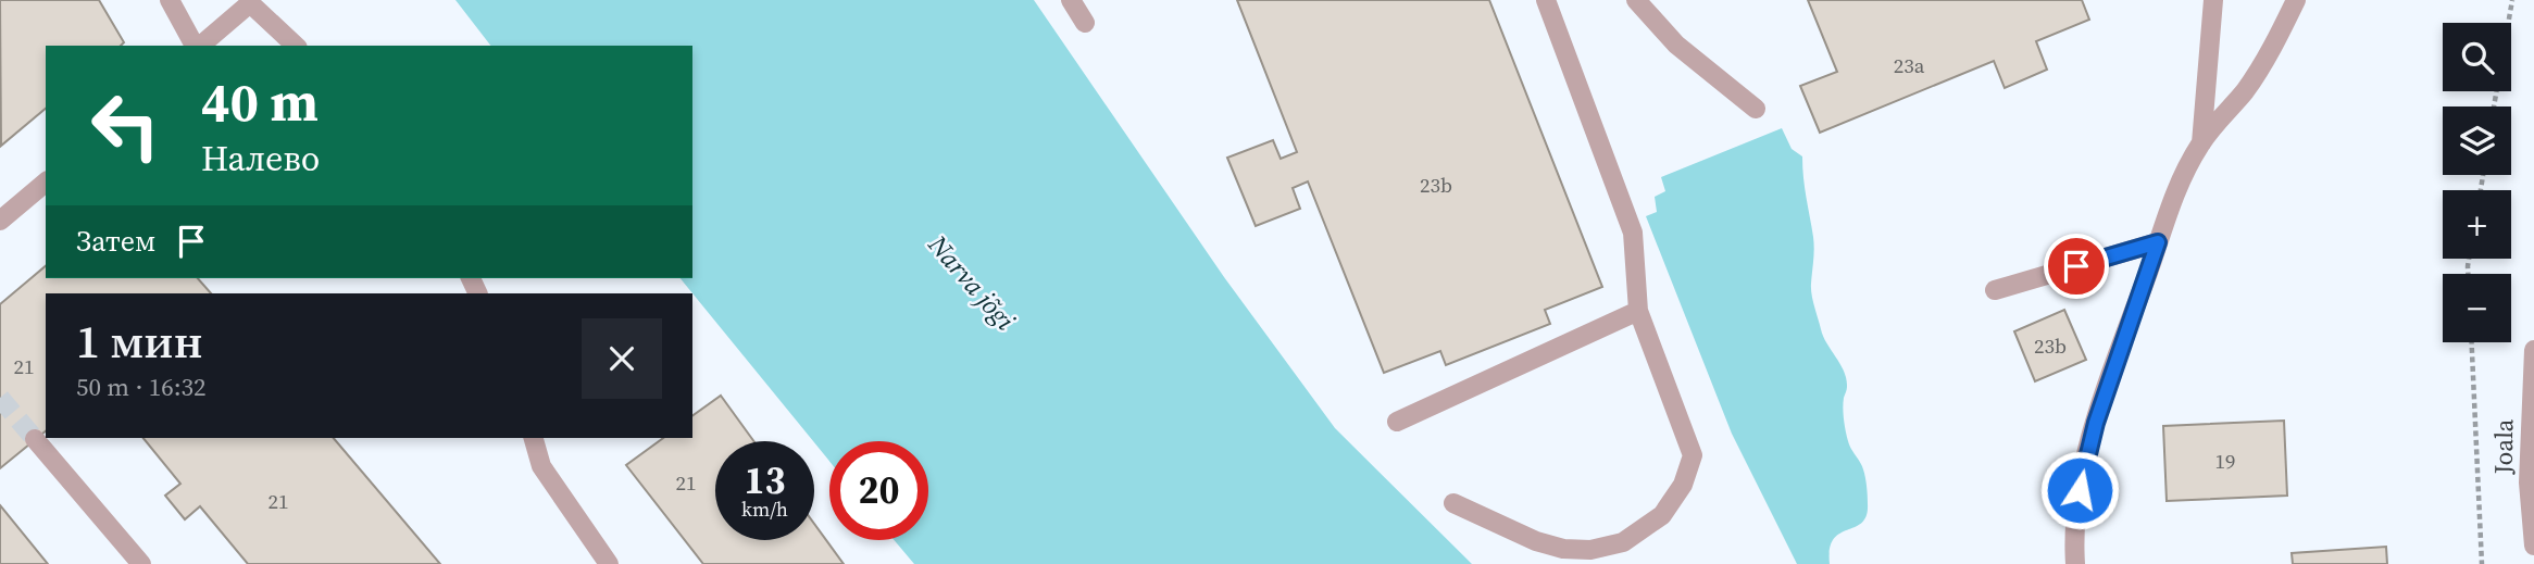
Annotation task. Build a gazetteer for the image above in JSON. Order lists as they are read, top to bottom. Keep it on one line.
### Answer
{"streets":{"street":["Joala"]},"water":["Narva jõgi"],"house_numbers":["23a","23b","23b","21","19","21","21"],"page":{"map_buttons":["+","−"],"turn":["40 m","Налево"],"then":"Затем","heading":["1 мин","50 m · 16:32"],"speed":"13 km/h","limit":"20"}}
